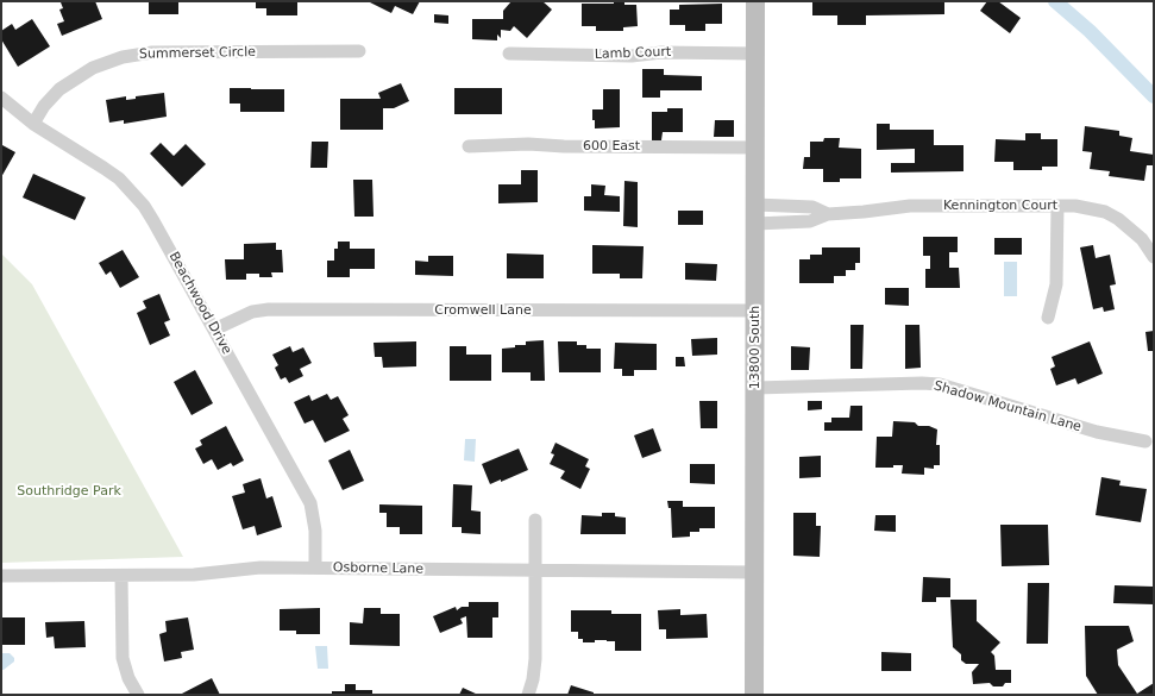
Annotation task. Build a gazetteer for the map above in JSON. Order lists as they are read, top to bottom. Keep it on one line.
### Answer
{"streets":{"main road":["13800 South"],"street":["Summerset Circle","Lamb Court","600 East","Kennington Court","Beachwood Drive","Cromwell Lane","Shadow Mountain Lane","Osborne Lane"]},"crossings":[["Summerset Circle","Beachwood Drive"],["Lamb Court","13800 South"],["600 East","13800 South"],["Kennington Court","13800 South"],["Beachwood Drive","Cromwell Lane"],["Beachwood Drive","Osborne Lane"],["Cromwell Lane","13800 South"],["13800 South","Shadow Mountain Lane"],["13800 South","Osborne Lane"]],"parks":["Southridge Park"]}
